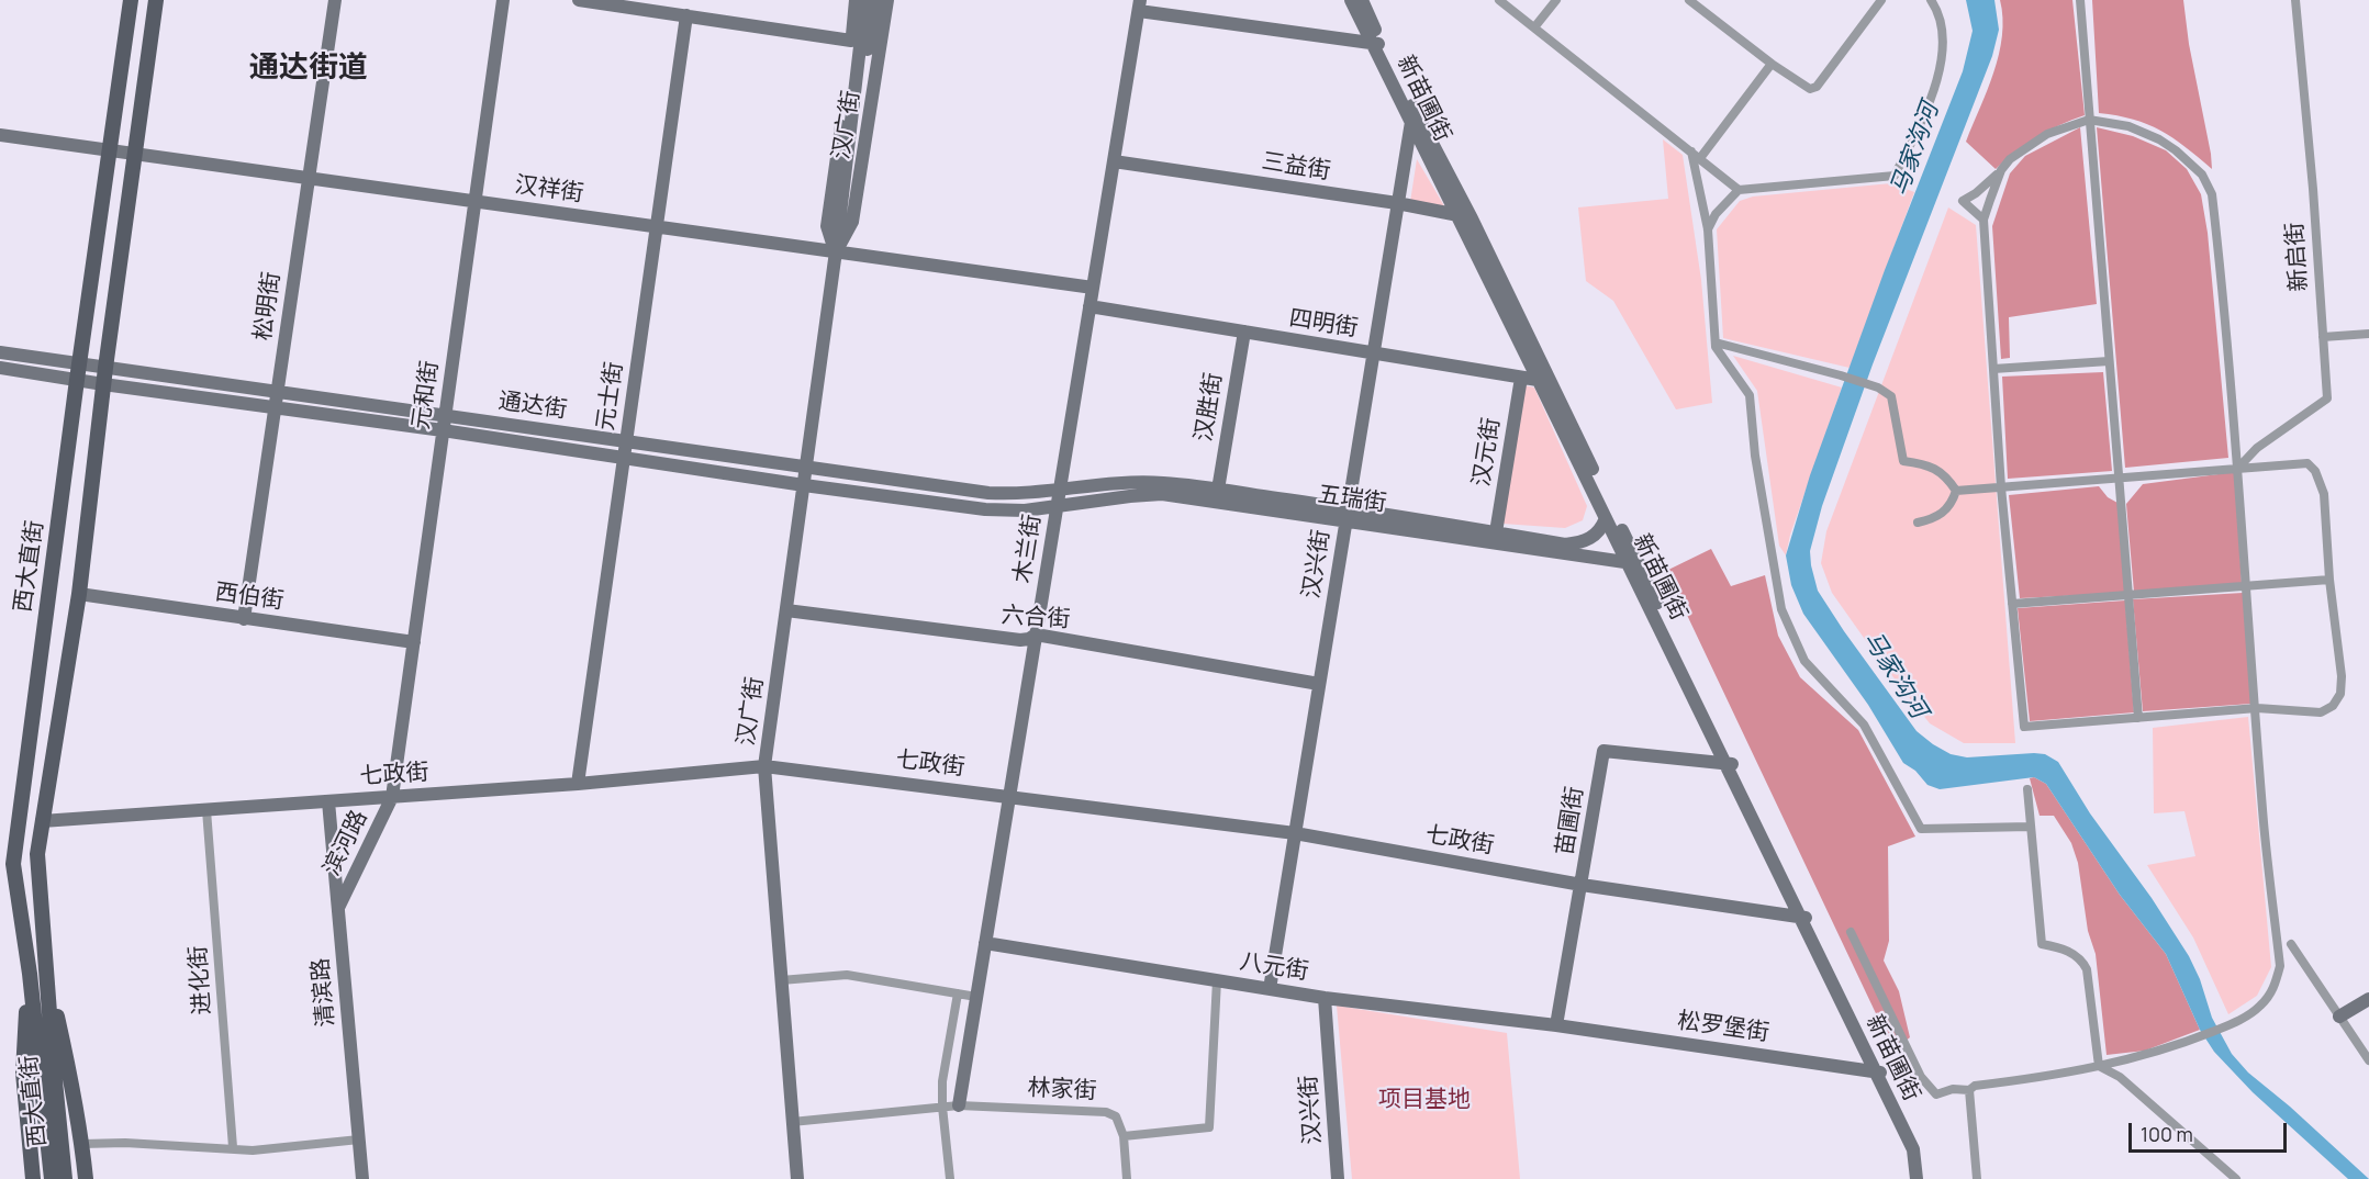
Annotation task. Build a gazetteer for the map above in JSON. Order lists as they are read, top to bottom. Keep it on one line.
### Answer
{"streets":{"main road":["西大直街"],"street":["新苗圃街","汉广街","三益街","汉祥街","新启街","松明街","四明街","元和街","元士街","通达街","汉胜街","汉元街","五瑞街","木兰街","汉兴街","西伯街","六合街","七政街","苗圃街","滨河路","八元街","进化街","清滨路","松罗堡街","林家街"]},"crossings":[["新苗圃街","三益街"],["新苗圃街","四明街"],["新苗圃街","五瑞街"],["新苗圃街","汉兴街"],["新苗圃街","七政街"],["新苗圃街","苗圃街"],["新苗圃街","松罗堡街"],["汉广街","汉祥街"],["汉广街","通达街"],["汉广街","六合街"],["汉广街","七政街"],["汉广街","林家街"],["三益街","木兰街"],["三益街","汉兴街"],["汉祥街","松明街"],["汉祥街","元和街"],["汉祥街","元士街"],["汉祥街","木兰街"],["汉祥街","西大直街"],["松明街","通达街"],["松明街","西伯街"],["四明街","汉胜街"],["四明街","汉元街"],["四明街","木兰街"],["四明街","汉兴街"],["元和街","通达街"],["元和街","西伯街"],["元和街","七政街"],["元和街","滨河路"],["元士街","通达街"],["元士街","七政街"],["通达街","五瑞街"],["通达街","木兰街"],["通达街","西大直街"],["汉胜街","五瑞街"],["汉元街","五瑞街"],["五瑞街","木兰街"],["五瑞街","汉兴街"],["木兰街","六合街"],["木兰街","七政街"],["木兰街","八元街"],["木兰街","林家街"],["汉兴街","六合街"],["汉兴街","七政街"],["汉兴街","八元街"],["西大直街","西伯街"],["西大直街","七政街"],["七政街","苗圃街"],["七政街","滨河路"],["七政街","进化街"],["七政街","清滨路"],["苗圃街","八元街"],["苗圃街","松罗堡街"],["滨河路","清滨路"],["八元街","松罗堡街"]],"districts":["通达街道"],"water":["马家沟河"],"parks":["项目基地"],"scale_bar":"100 m"}
